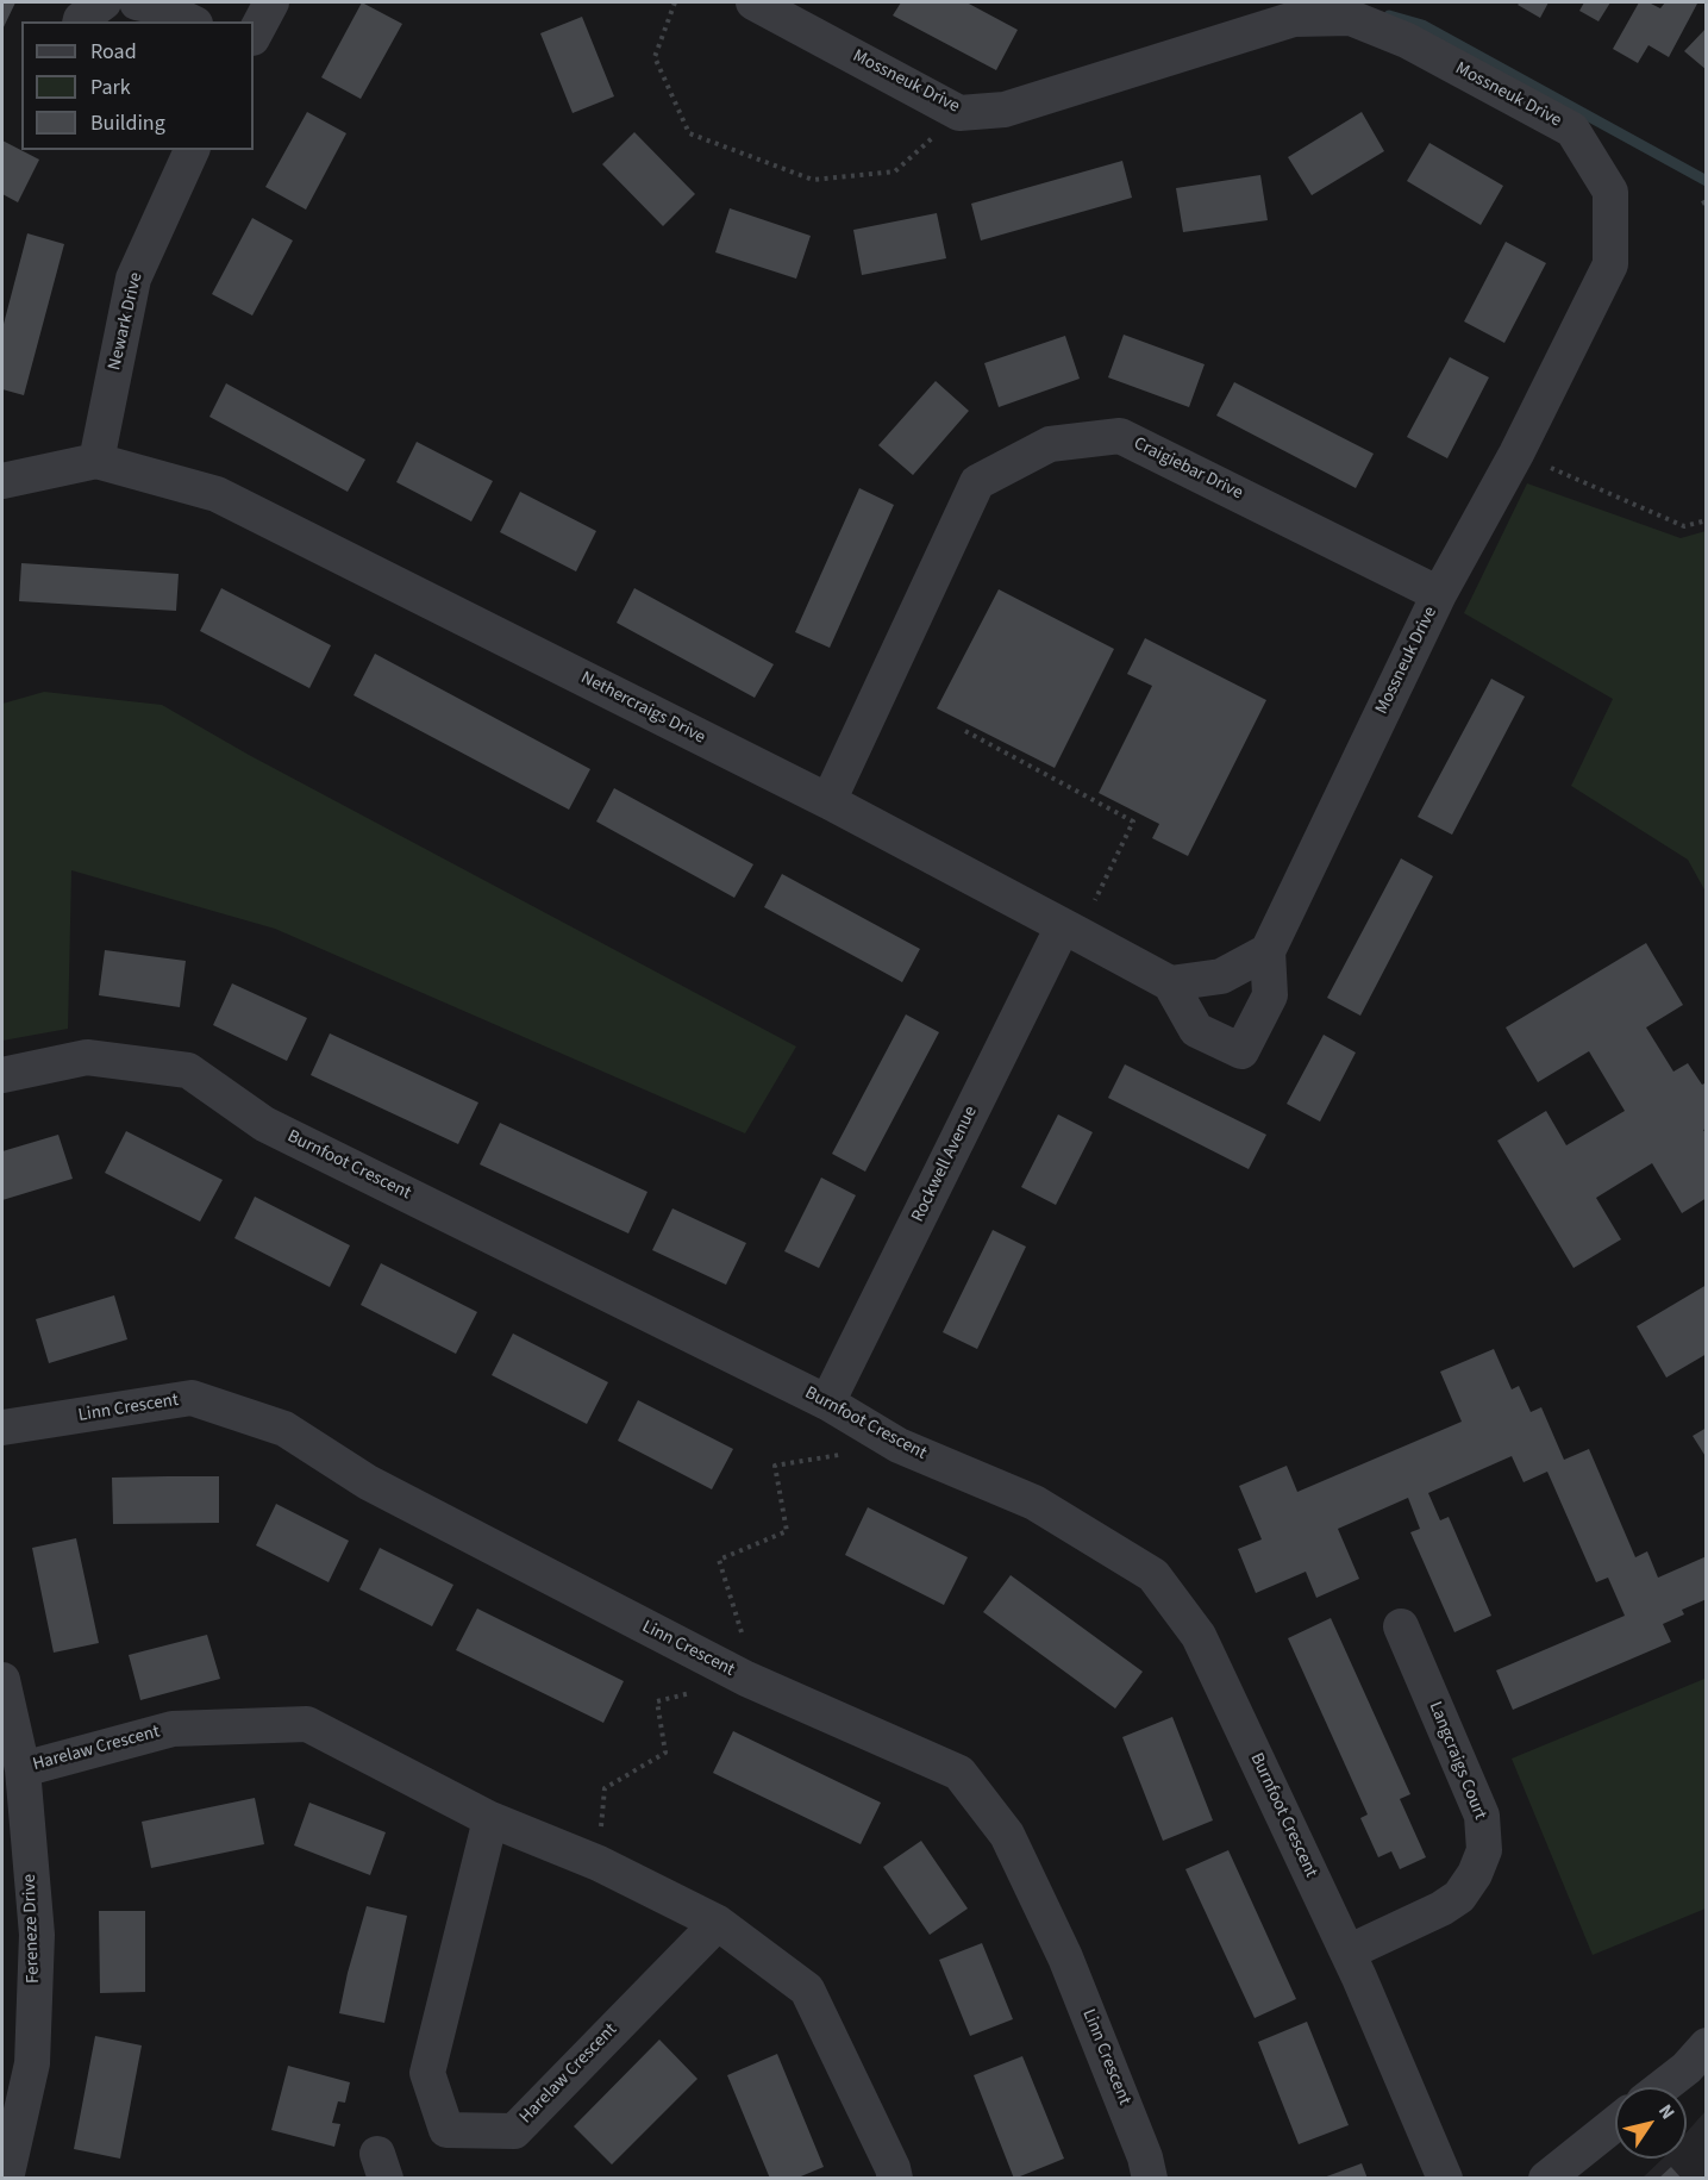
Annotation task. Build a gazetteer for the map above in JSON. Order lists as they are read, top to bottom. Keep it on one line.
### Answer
{"streets":{"street":["Mossneuk Drive","Newark Drive","Craigiebar Drive","Nethercraigs Drive","Rockwell Avenue","Burnfoot Crescent","Linn Crescent","Harelaw Crescent","Langcraigs Court","Fereneze Drive"]},"crossings":[["Mossneuk Drive","Craigiebar Drive"],["Mossneuk Drive","Nethercraigs Drive"],["Newark Drive","Nethercraigs Drive"],["Craigiebar Drive","Nethercraigs Drive"],["Nethercraigs Drive","Rockwell Avenue"],["Rockwell Avenue","Burnfoot Crescent"],["Burnfoot Crescent","Langcraigs Court"],["Harelaw Crescent","Fereneze Drive"]],"legend":["Road","Park","Building"],"north":"top right"}
